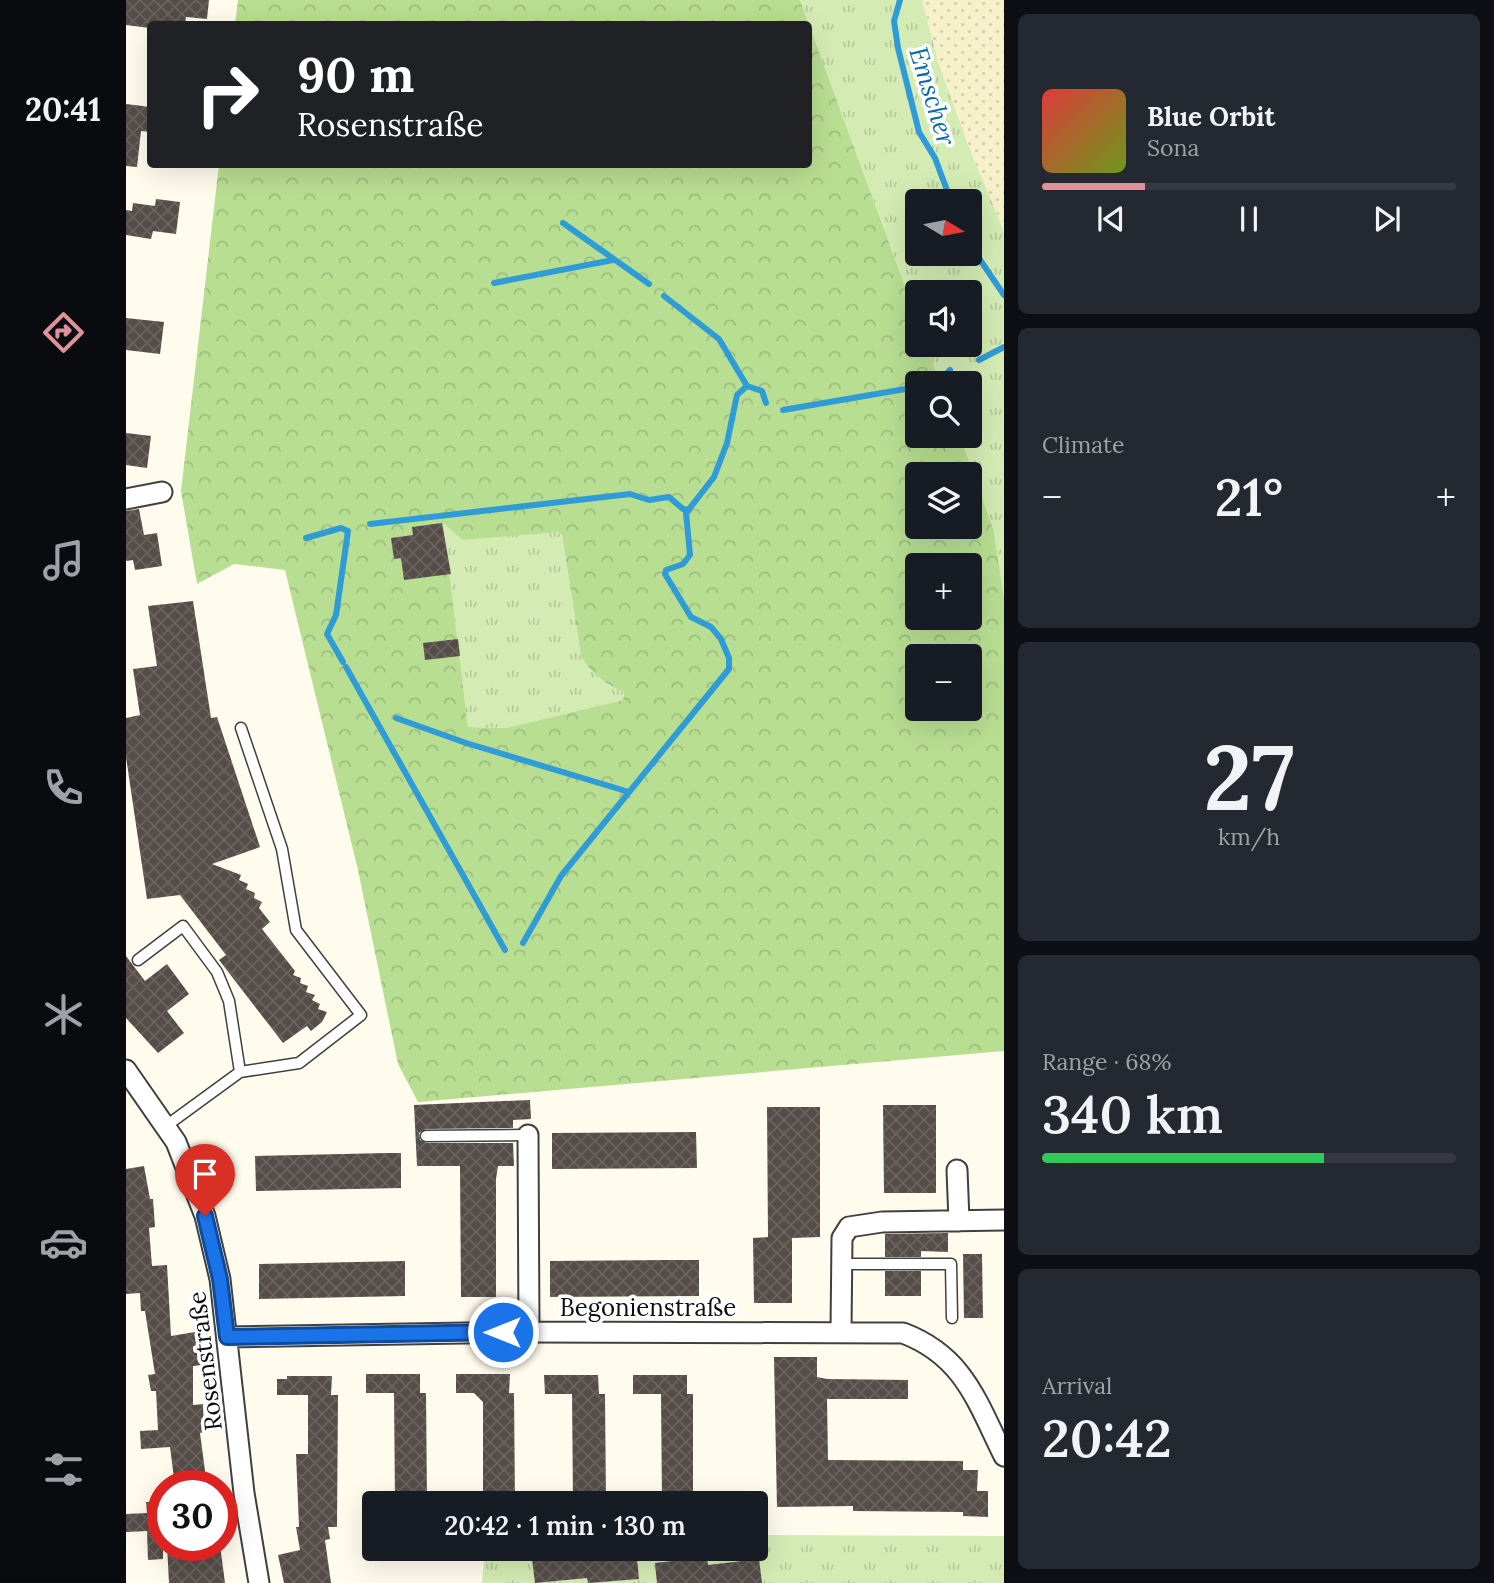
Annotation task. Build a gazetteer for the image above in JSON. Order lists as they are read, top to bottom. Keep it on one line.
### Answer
{"streets":{"street":["Begonienstraße","Rosenstraße"]},"crossings":[["Begonienstraße","Rosenstraße"]],"water":["Emscher"],"north":"right","page":{"tabs":"20:41","turn":["90 m","Rosenstraße"],"song":["Blue Orbit","Sona"],"map_buttons":["+","−"],"tile":["Climate",["27","km/h"],["Range · 68%","340 km"],["Arrival","20:42"]],"heat":["−","21°","+"],"limit":"30","trip":"20:42 · 1 min · 130 m"}}
